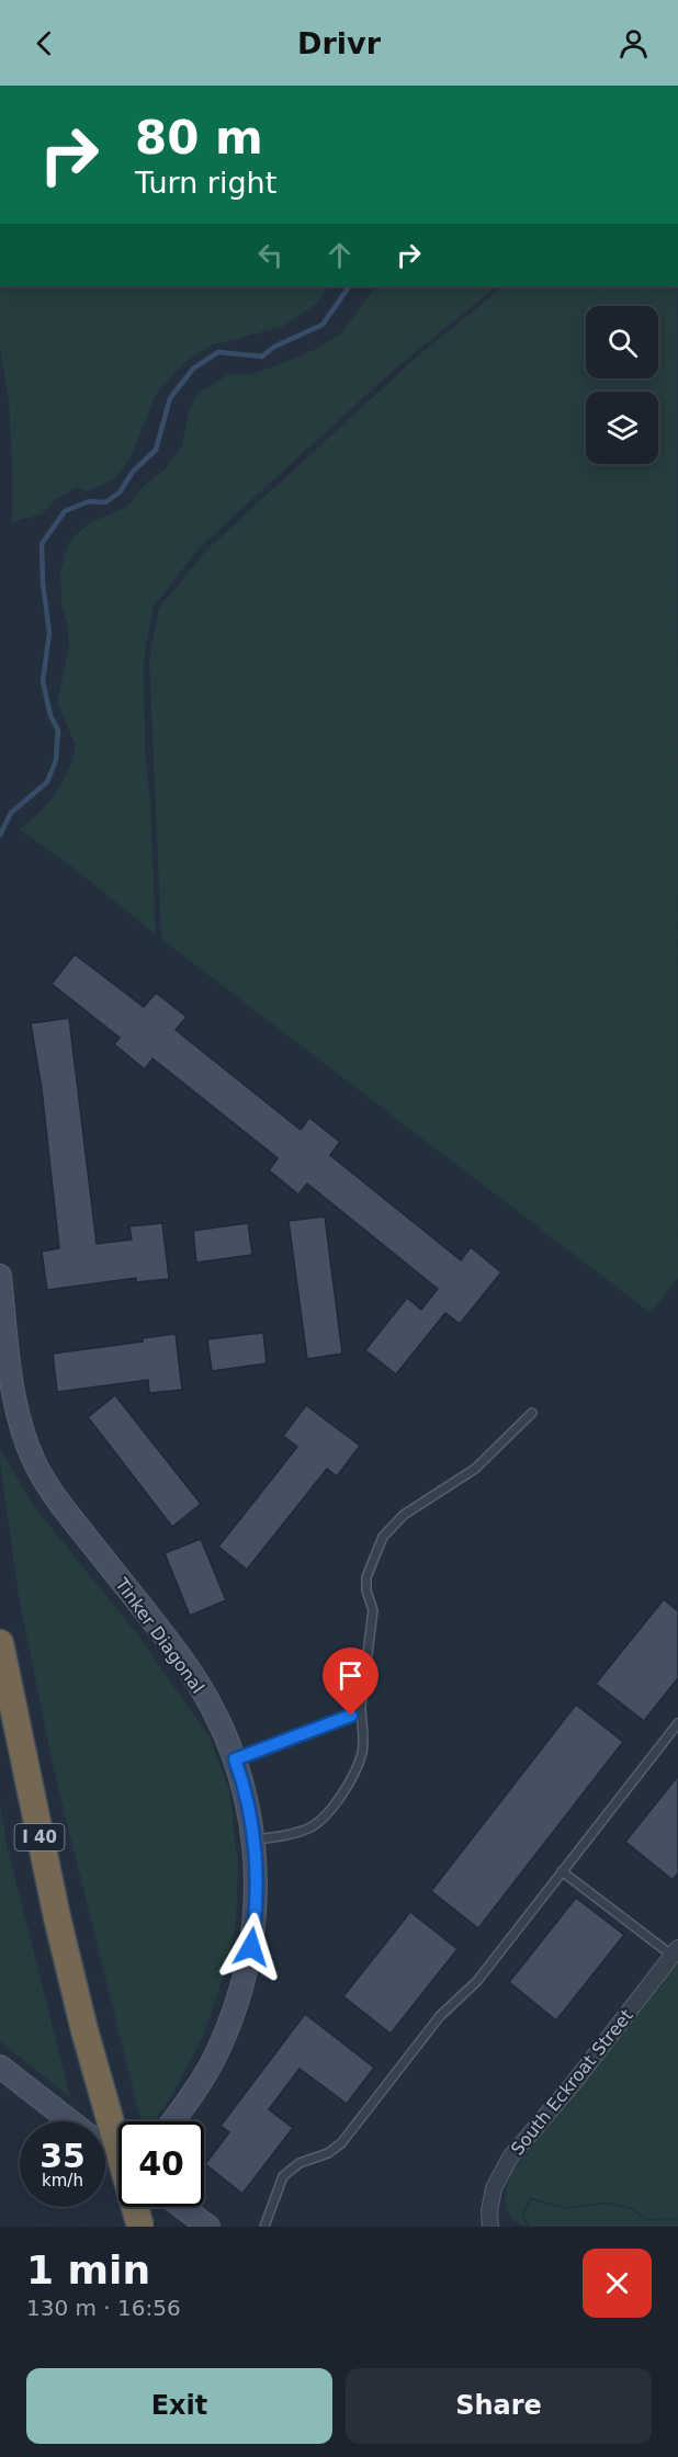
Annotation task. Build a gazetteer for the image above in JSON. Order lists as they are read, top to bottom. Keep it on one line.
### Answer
{"streets":{"highway":["I 40"],"street":["Tinker Diagonal","South Eckroat Street"]},"page":{"header":"Drivr","turn":["80 m","Turn right"],"speed":"35 km/h","limit":"40","heading":["1 min","130 m · 16:56"],"buttons":["Exit","Share"]}}
